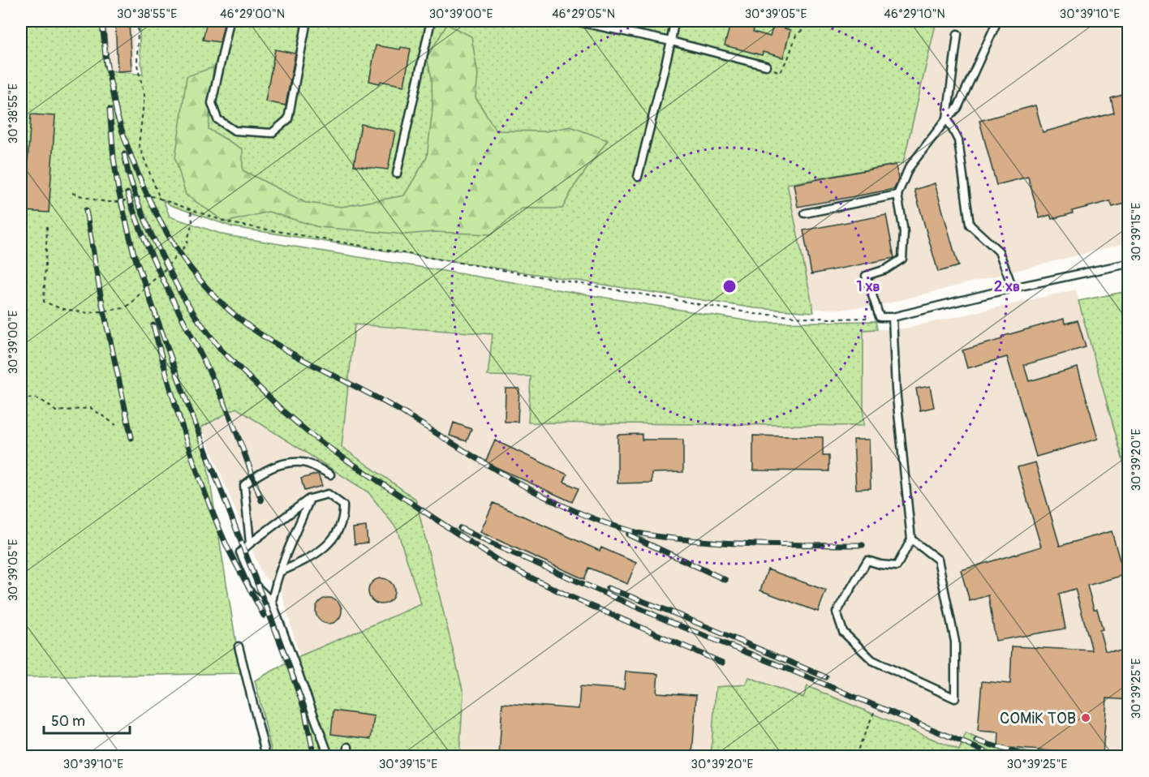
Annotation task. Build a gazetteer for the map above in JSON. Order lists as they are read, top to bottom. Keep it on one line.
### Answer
{"places":["СОМіК ТОВ"],"scale_bar":"50 m","coordinates":["30°38'55\"E","46°29'00\"N","30°39'00\"E","46°29'05\"N","30°39'05\"E","46°29'10\"N","30°39'10\"E","30°39'15\"E","30°39'20\"E","30°39'25\"E"],"rings":["1 хв","2 хв"]}
